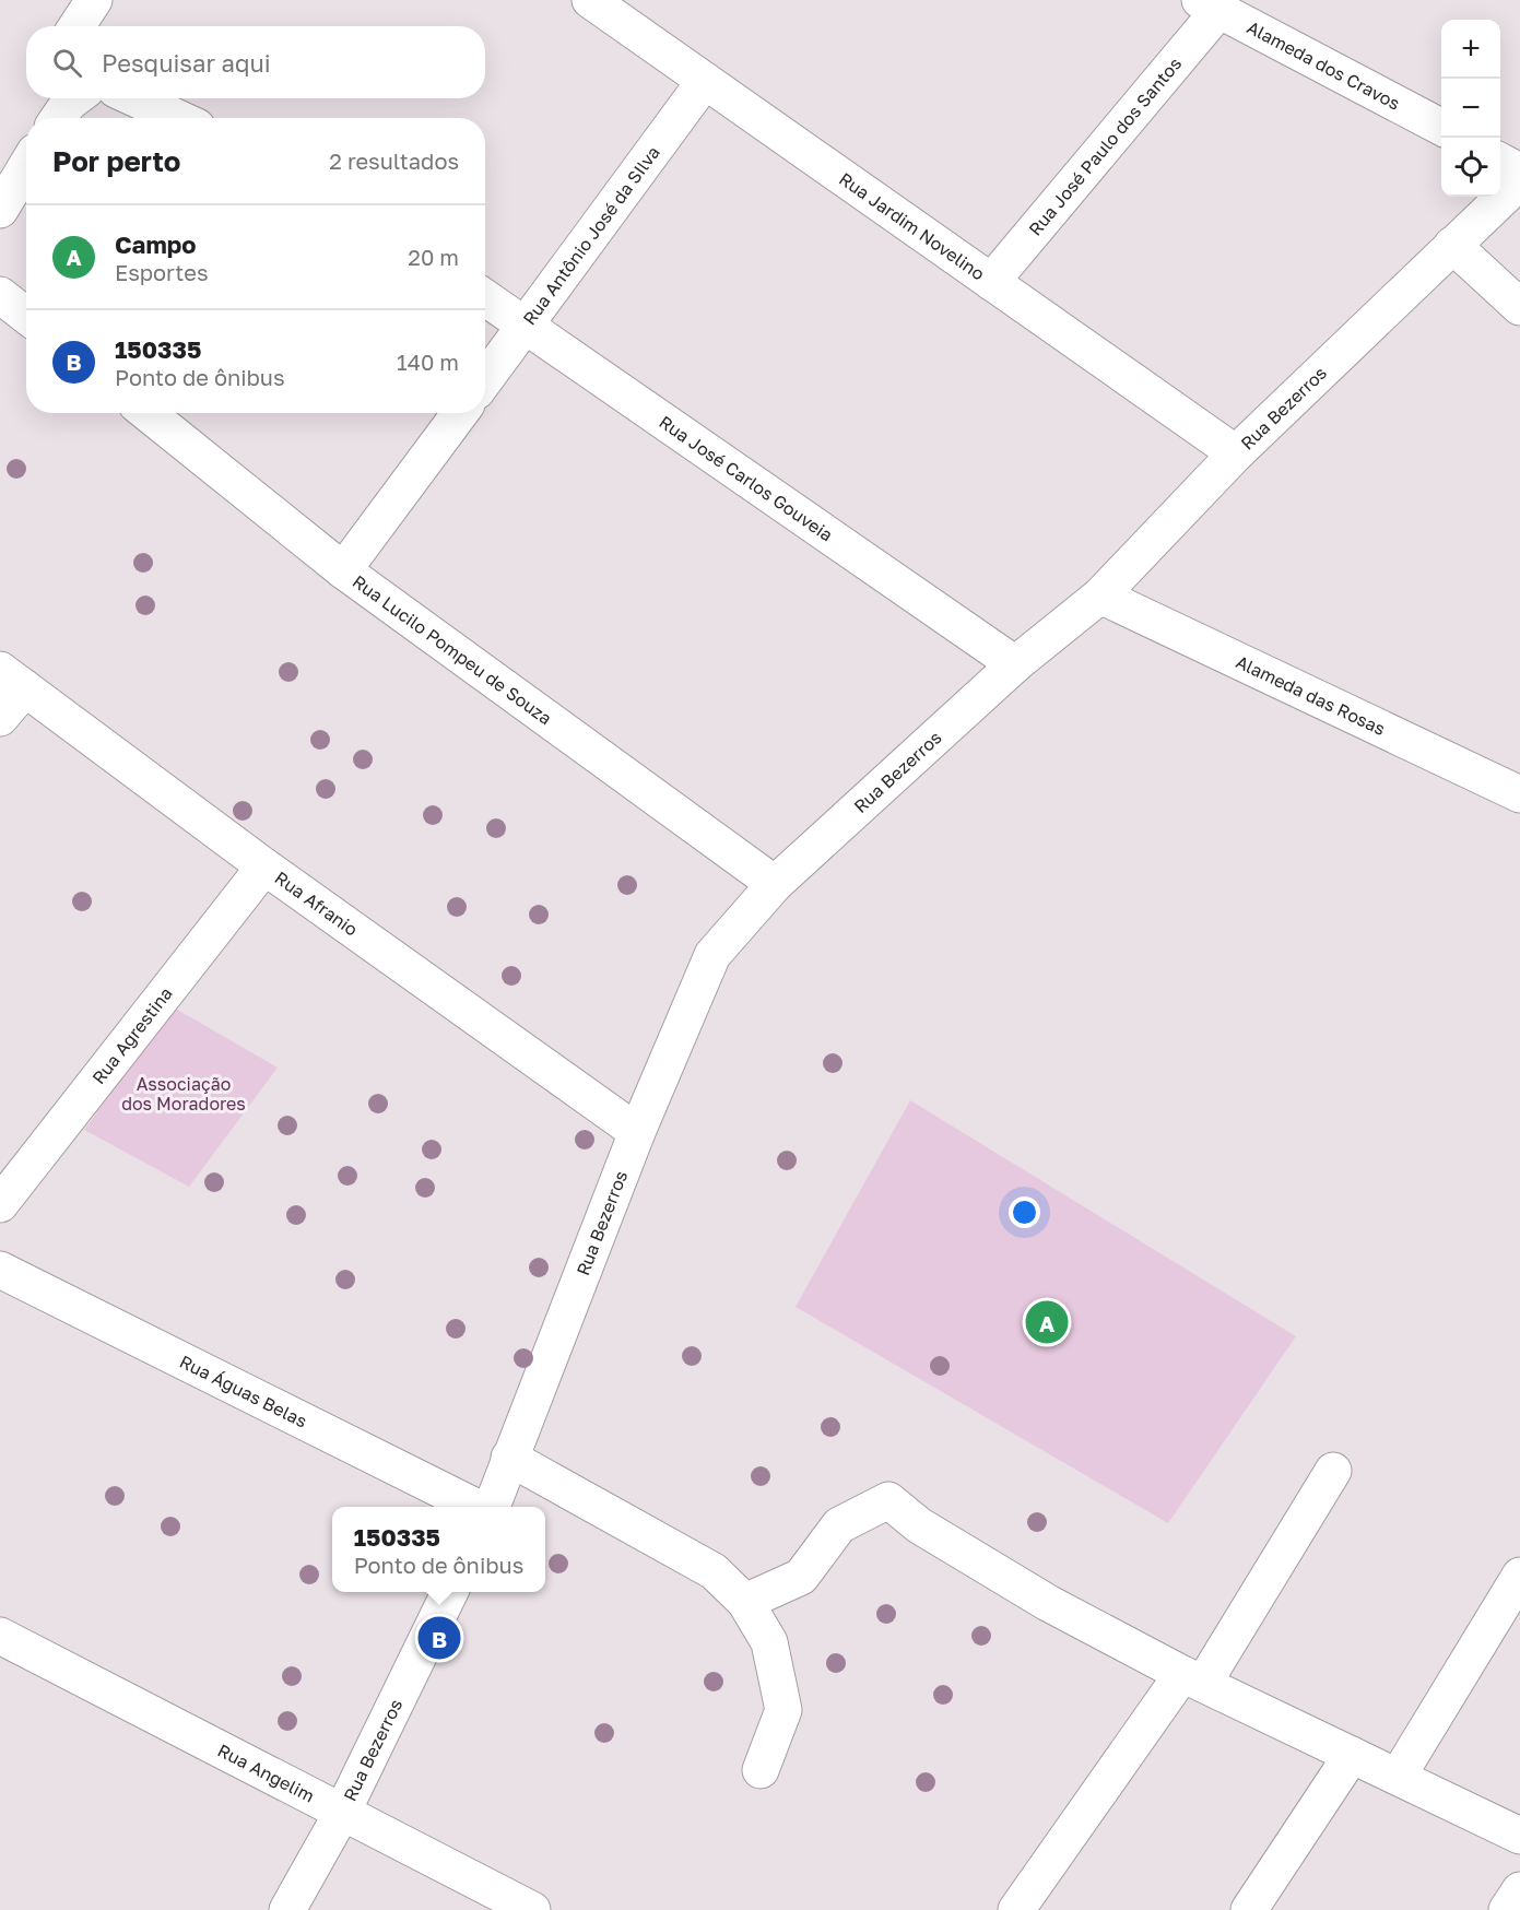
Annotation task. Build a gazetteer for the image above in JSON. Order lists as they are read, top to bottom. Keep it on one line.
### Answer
{"streets":{"street":["Alameda dos Cravos","Rua José Paulo dos Santos","Rua Jardim Novelino","Rua Antônio José da SIlva","Rua Bezerros","Rua José Carlos Gouveia","Rua Lucilo Pompeu de Souza","Alameda das Rosas","Rua Afranio","Rua Agrestina","Rua Águas Belas","Rua Angelim"]},"crossings":[["Alameda dos Cravos","Rua José Paulo dos Santos"],["Rua José Paulo dos Santos","Rua Jardim Novelino"],["Rua Jardim Novelino","Rua Antônio José da SIlva"],["Rua Jardim Novelino","Rua Bezerros"],["Rua Antônio José da SIlva","Rua José Carlos Gouveia"],["Rua Bezerros","Rua José Carlos Gouveia"],["Rua Bezerros","Rua Lucilo Pompeu de Souza"],["Rua Bezerros","Alameda das Rosas"],["Rua Bezerros","Rua Afranio"],["Rua Bezerros","Rua Angelim"],["Rua Afranio","Rua Agrestina"]],"parks":["Associação dos Moradores"],"page":{"map_buttons":["+","−"],"search":"Pesquisar aqui","heading":["Por perto","2 resultados"],"list":[{"mark":"A","name":"Campo","note":"Esportes","value":"20 m"},{"mark":"B","name":"150335","note":"Ponto de ônibus","value":"140 m"}],"pins":["A","B"],"popup":["150335","Ponto de ônibus"]}}
